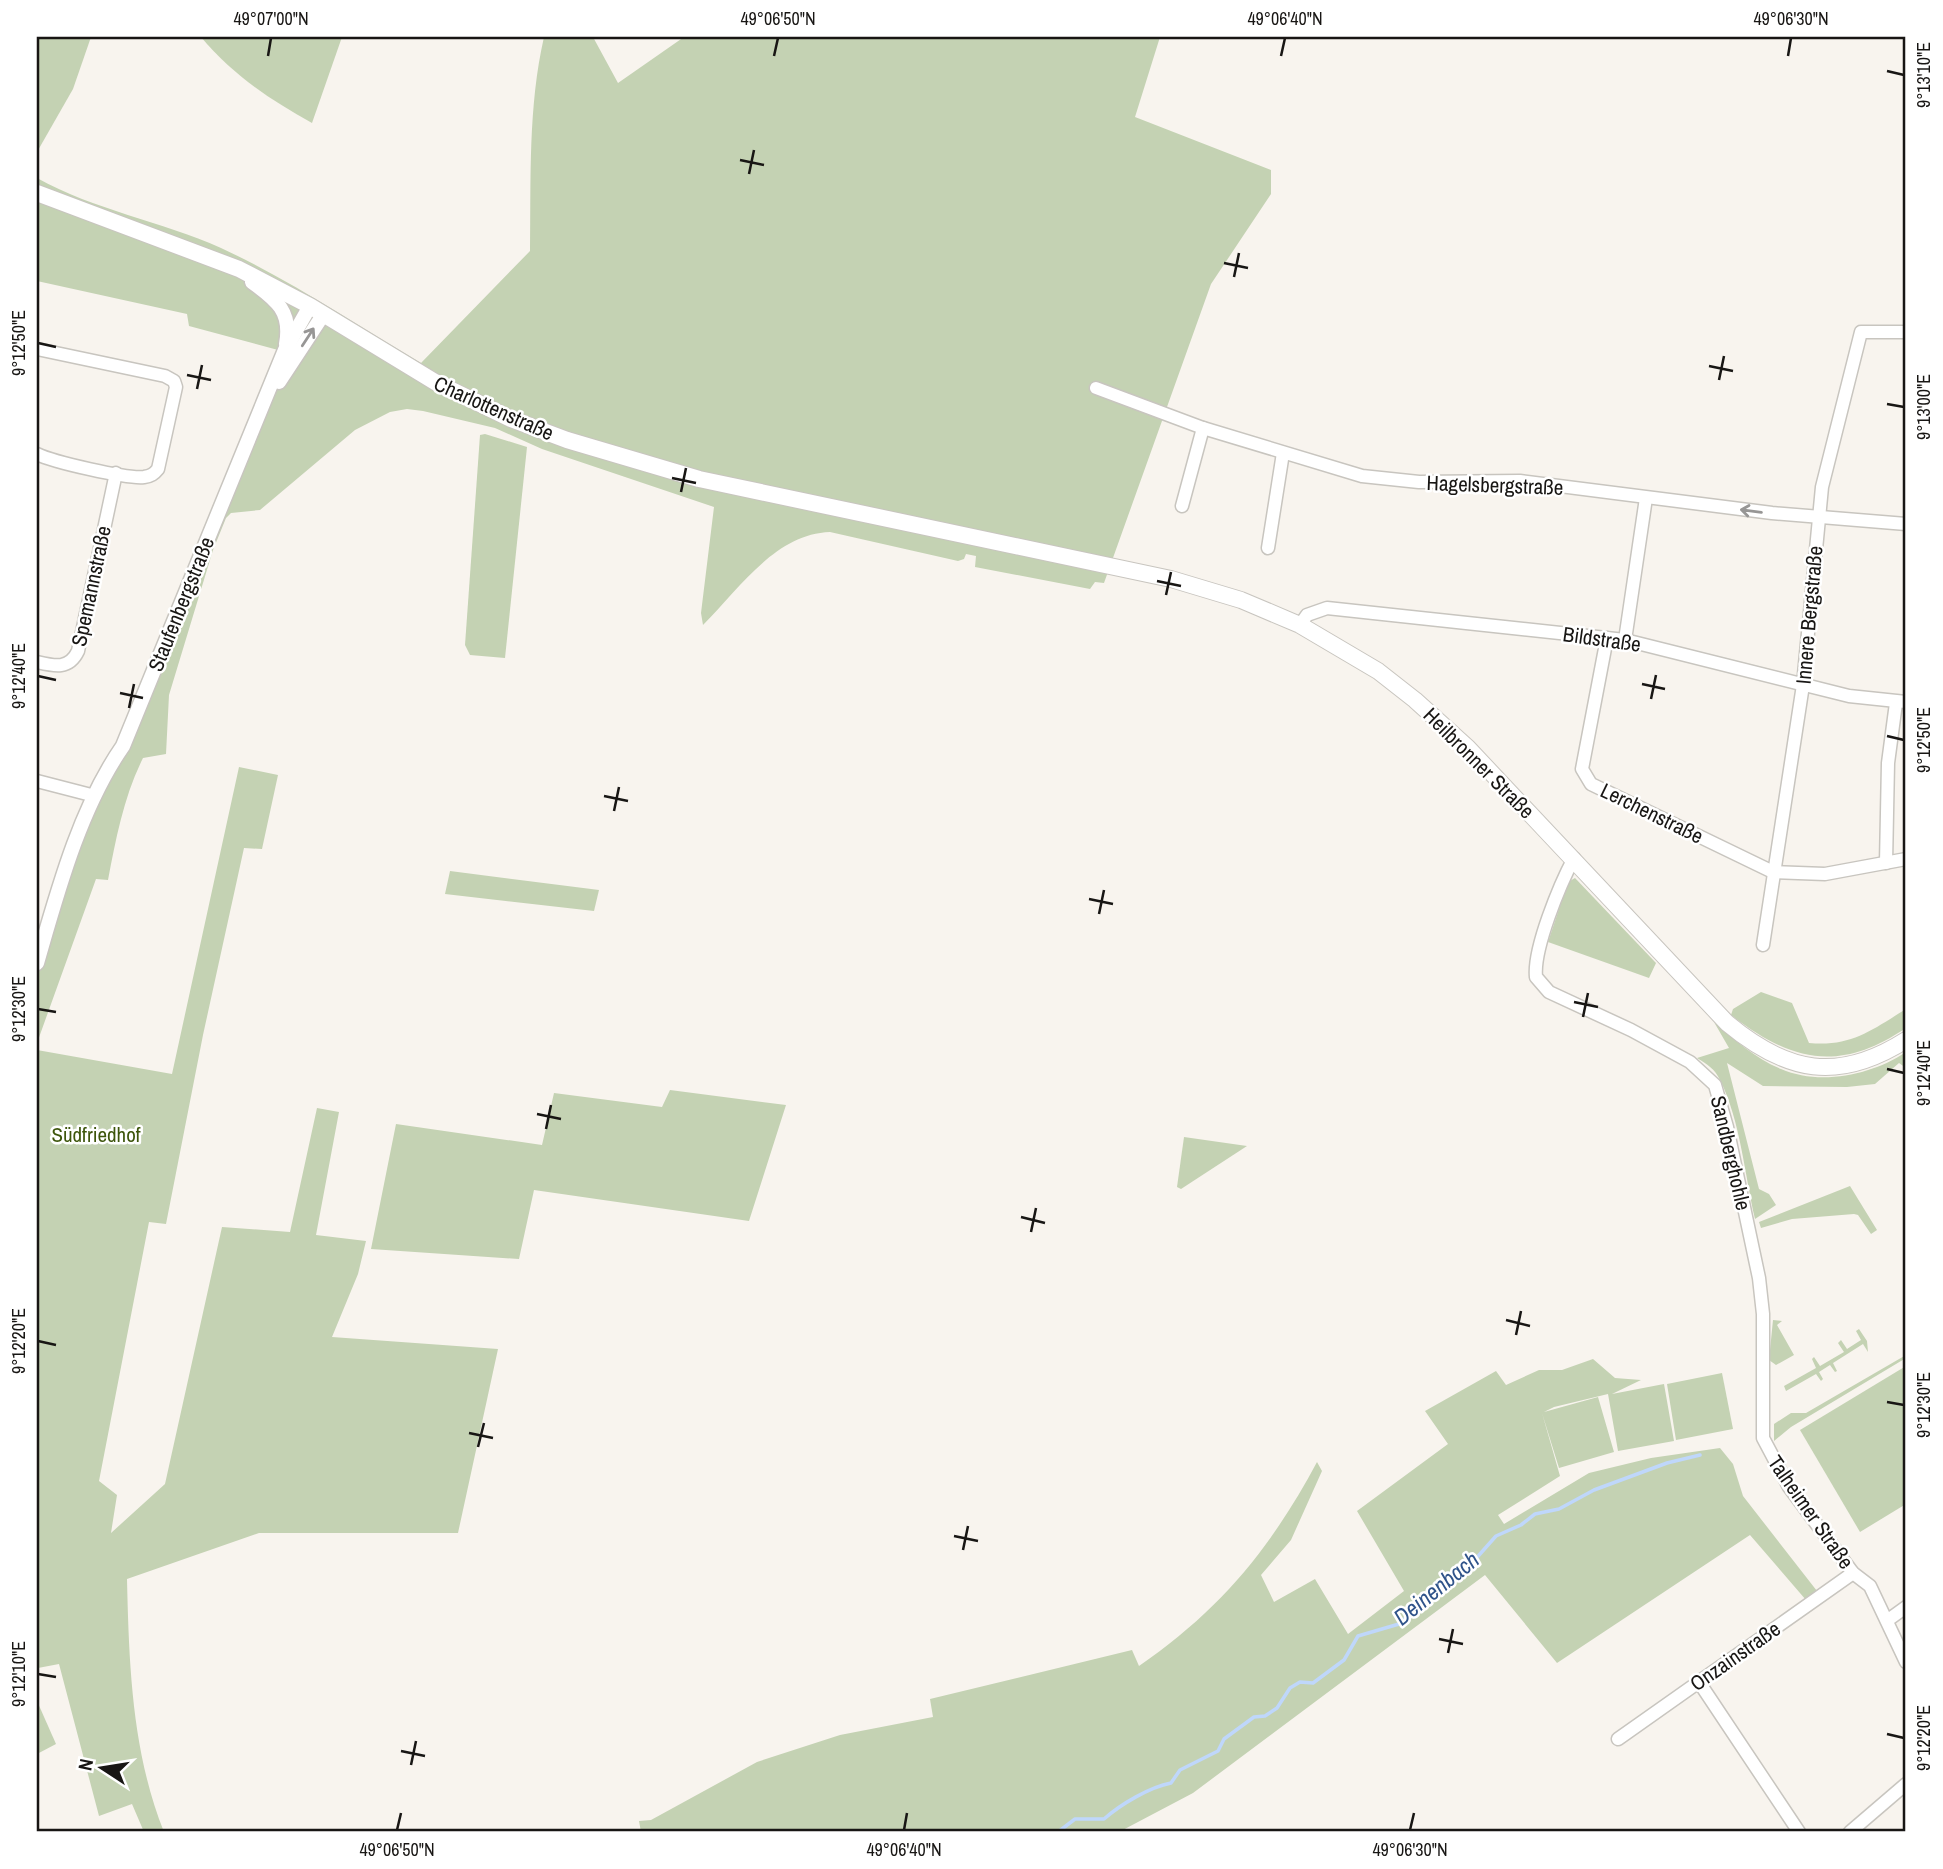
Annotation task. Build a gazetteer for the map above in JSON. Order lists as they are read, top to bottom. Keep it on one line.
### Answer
{"streets":{"main road":["Charlottenstraße","Heilbronner Straße"],"street":["Hagelsbergstraße","Spemannstraße","Staufenbergstraße","Innere Bergstraße","Bildstraße","Lerchenstraße","Sandberghohle","Talheimer Straße","Onzainstraße"]},"crossings":[["Charlottenstraße","Staufenbergstraße"],["Charlottenstraße","Heilbronner Straße"],["Hagelsbergstraße","Innere Bergstraße"],["Innere Bergstraße","Bildstraße"],["Innere Bergstraße","Lerchenstraße"],["Bildstraße","Heilbronner Straße"],["Bildstraße","Lerchenstraße"],["Heilbronner Straße","Sandberghohle"],["Sandberghohle","Talheimer Straße"],["Talheimer Straße","Onzainstraße"]],"water":["Deinenbach"],"parks":["Südfriedhof"],"north":"left","coordinates":["49°07'00\"N","49°06'50\"N","49°06'40\"N","49°06'30\"N","9°13'10\"E","9°12'50\"E","9°13'00\"E","9°12'40\"E","9°12'30\"E","9°12'20\"E","9°12'10\"E"]}
